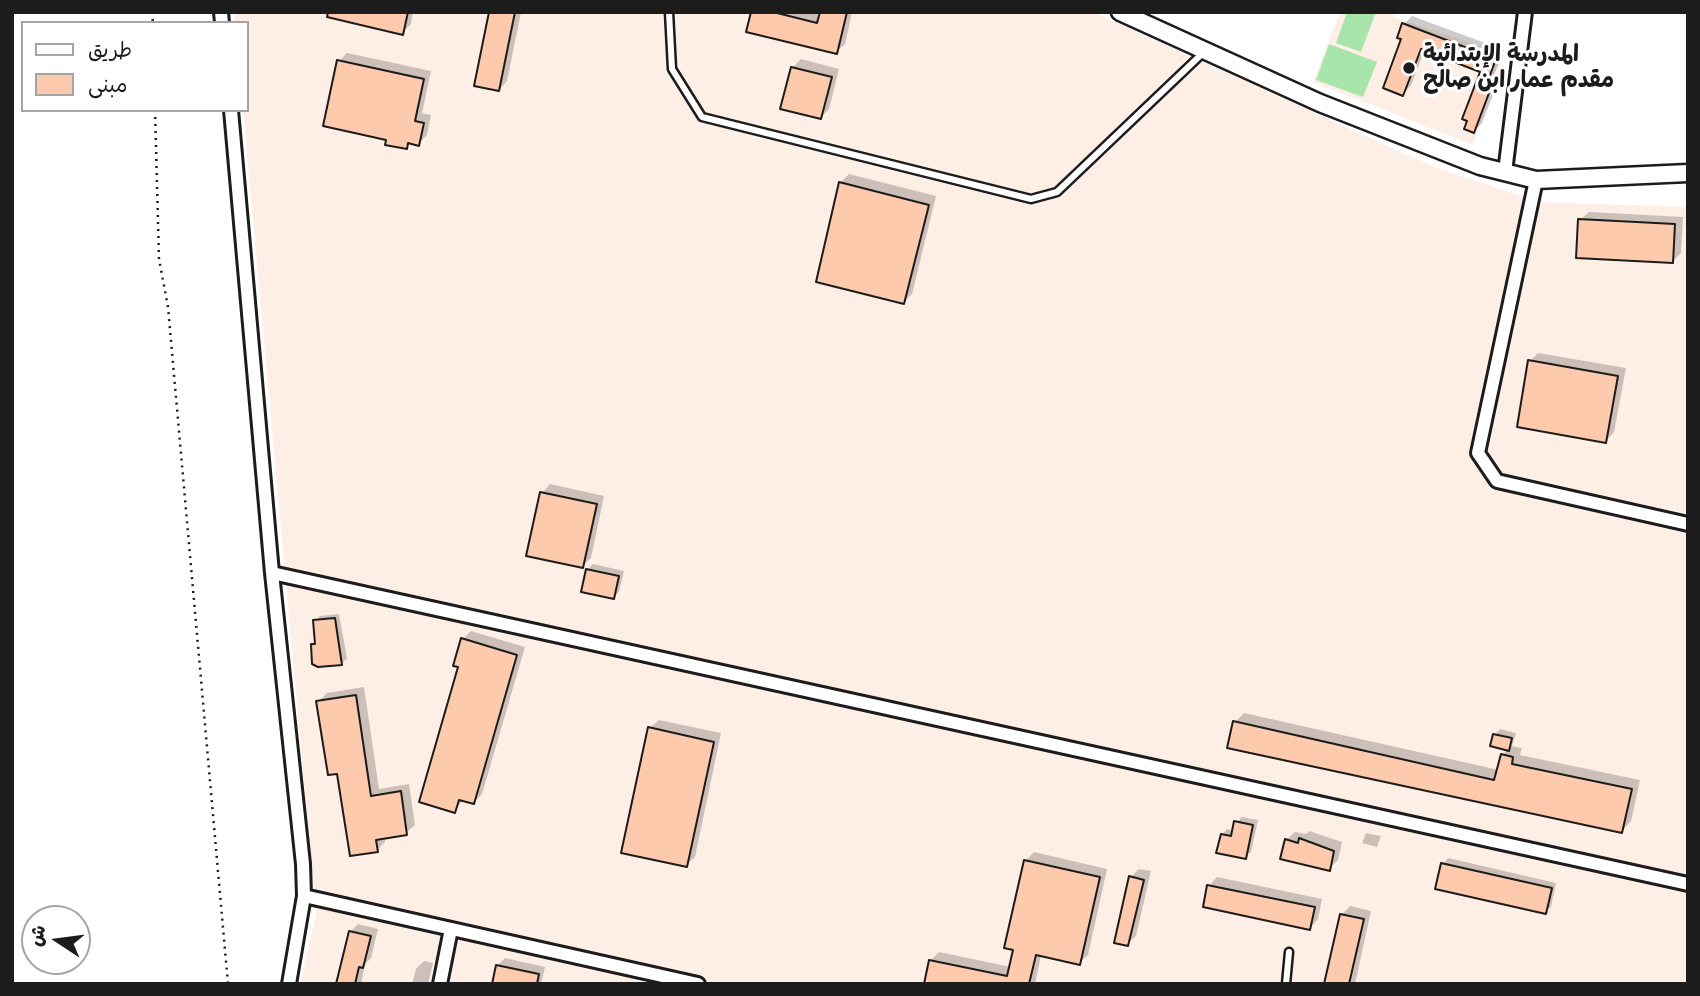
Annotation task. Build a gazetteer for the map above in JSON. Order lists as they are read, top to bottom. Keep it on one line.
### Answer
{"places":["المدرسة الإبتدائية مقدم عمار ابن صالح"],"legend":["طريق","مبنى"],"north":"left"}
